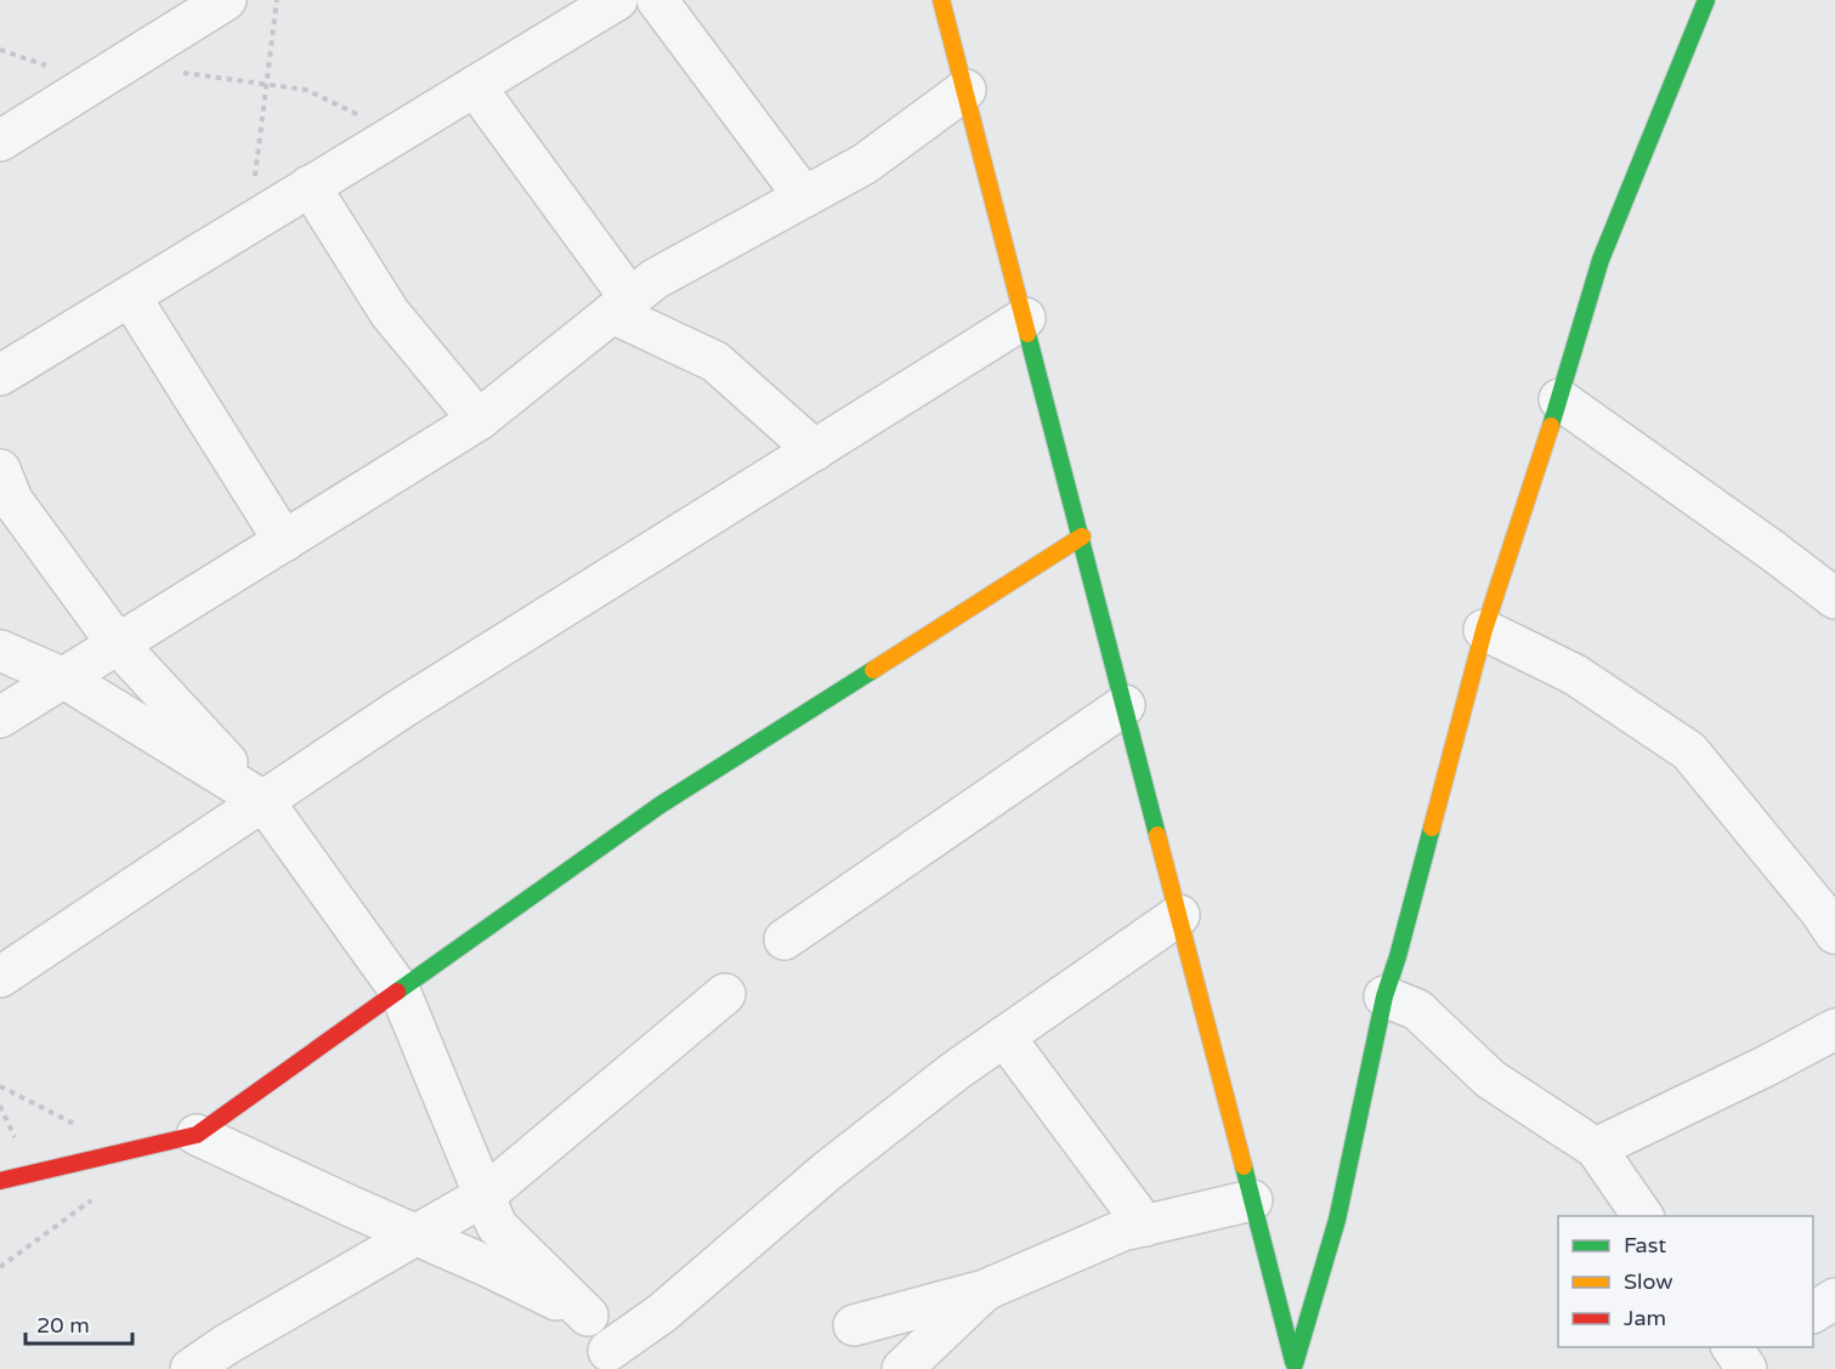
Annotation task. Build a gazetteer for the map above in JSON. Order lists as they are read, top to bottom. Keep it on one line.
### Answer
{"legend":["Fast","Slow","Jam"],"scale_bar":"20 m"}
